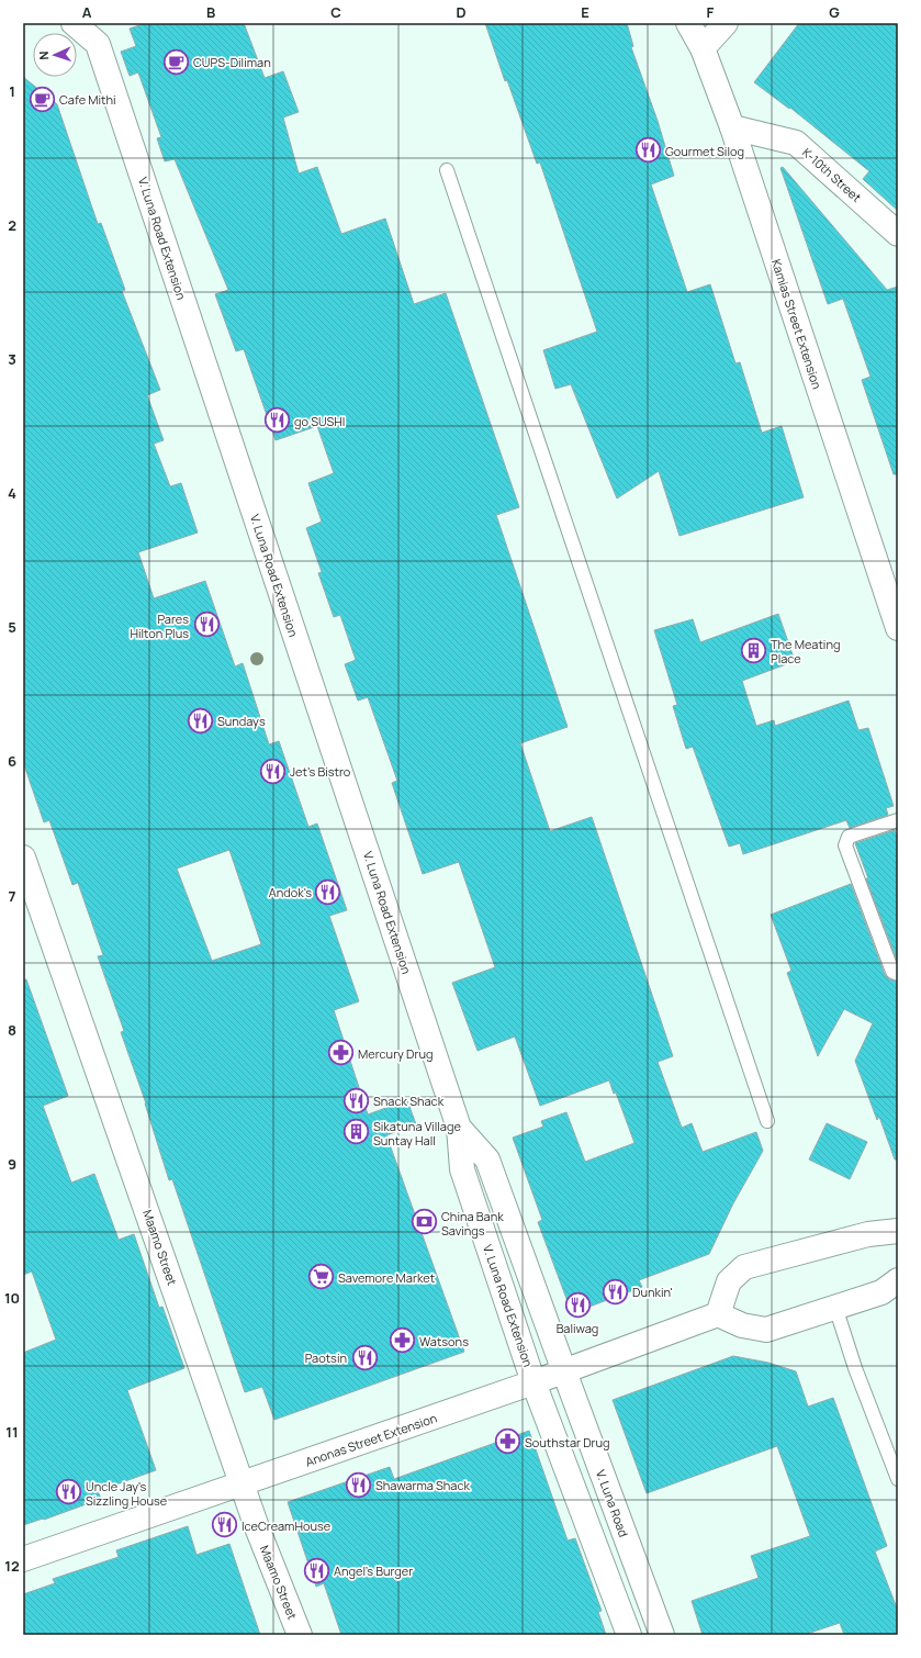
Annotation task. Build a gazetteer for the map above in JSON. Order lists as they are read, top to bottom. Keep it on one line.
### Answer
{"streets":{"street":["K-10th Street","V. Luna Road Extension","Kamias Street Extension","Maamo Street","Anonas Street Extension","V. Luna Road"]},"crossings":[["K-10th Street","Kamias Street Extension"],["V. Luna Road Extension","Anonas Street Extension"],["V. Luna Road Extension","V. Luna Road"],["Maamo Street","Anonas Street Extension"],["Anonas Street Extension","V. Luna Road"]],"places":{"cafe":["CUPS-Diliman","Cafe Mithi"],"restaurant":["Gourmet Silog","go SUSHI","Pares Hilton Plus","Sundays","Jet's Bistro","Andok's","Snack Shack","Dunkin'","Baliwag","Paotsin","Shawarma Shack","Uncle Jay's Sizzling House","IceCreamHouse","Angel's Burger"],"building":["The Meating Place","Sikatuna Village Suntay Hall"],"pharmacy":["Mercury Drug","Watsons","Southstar Drug"],"bank":["China Bank Savings"],"supermarket":["Savemore Market"]},"north":"left","grid":{"columns":["A","B","C","D","E","F","G"],"rows":["1","2","3","4","5","6","7","8","9","10","11","12"]}}
